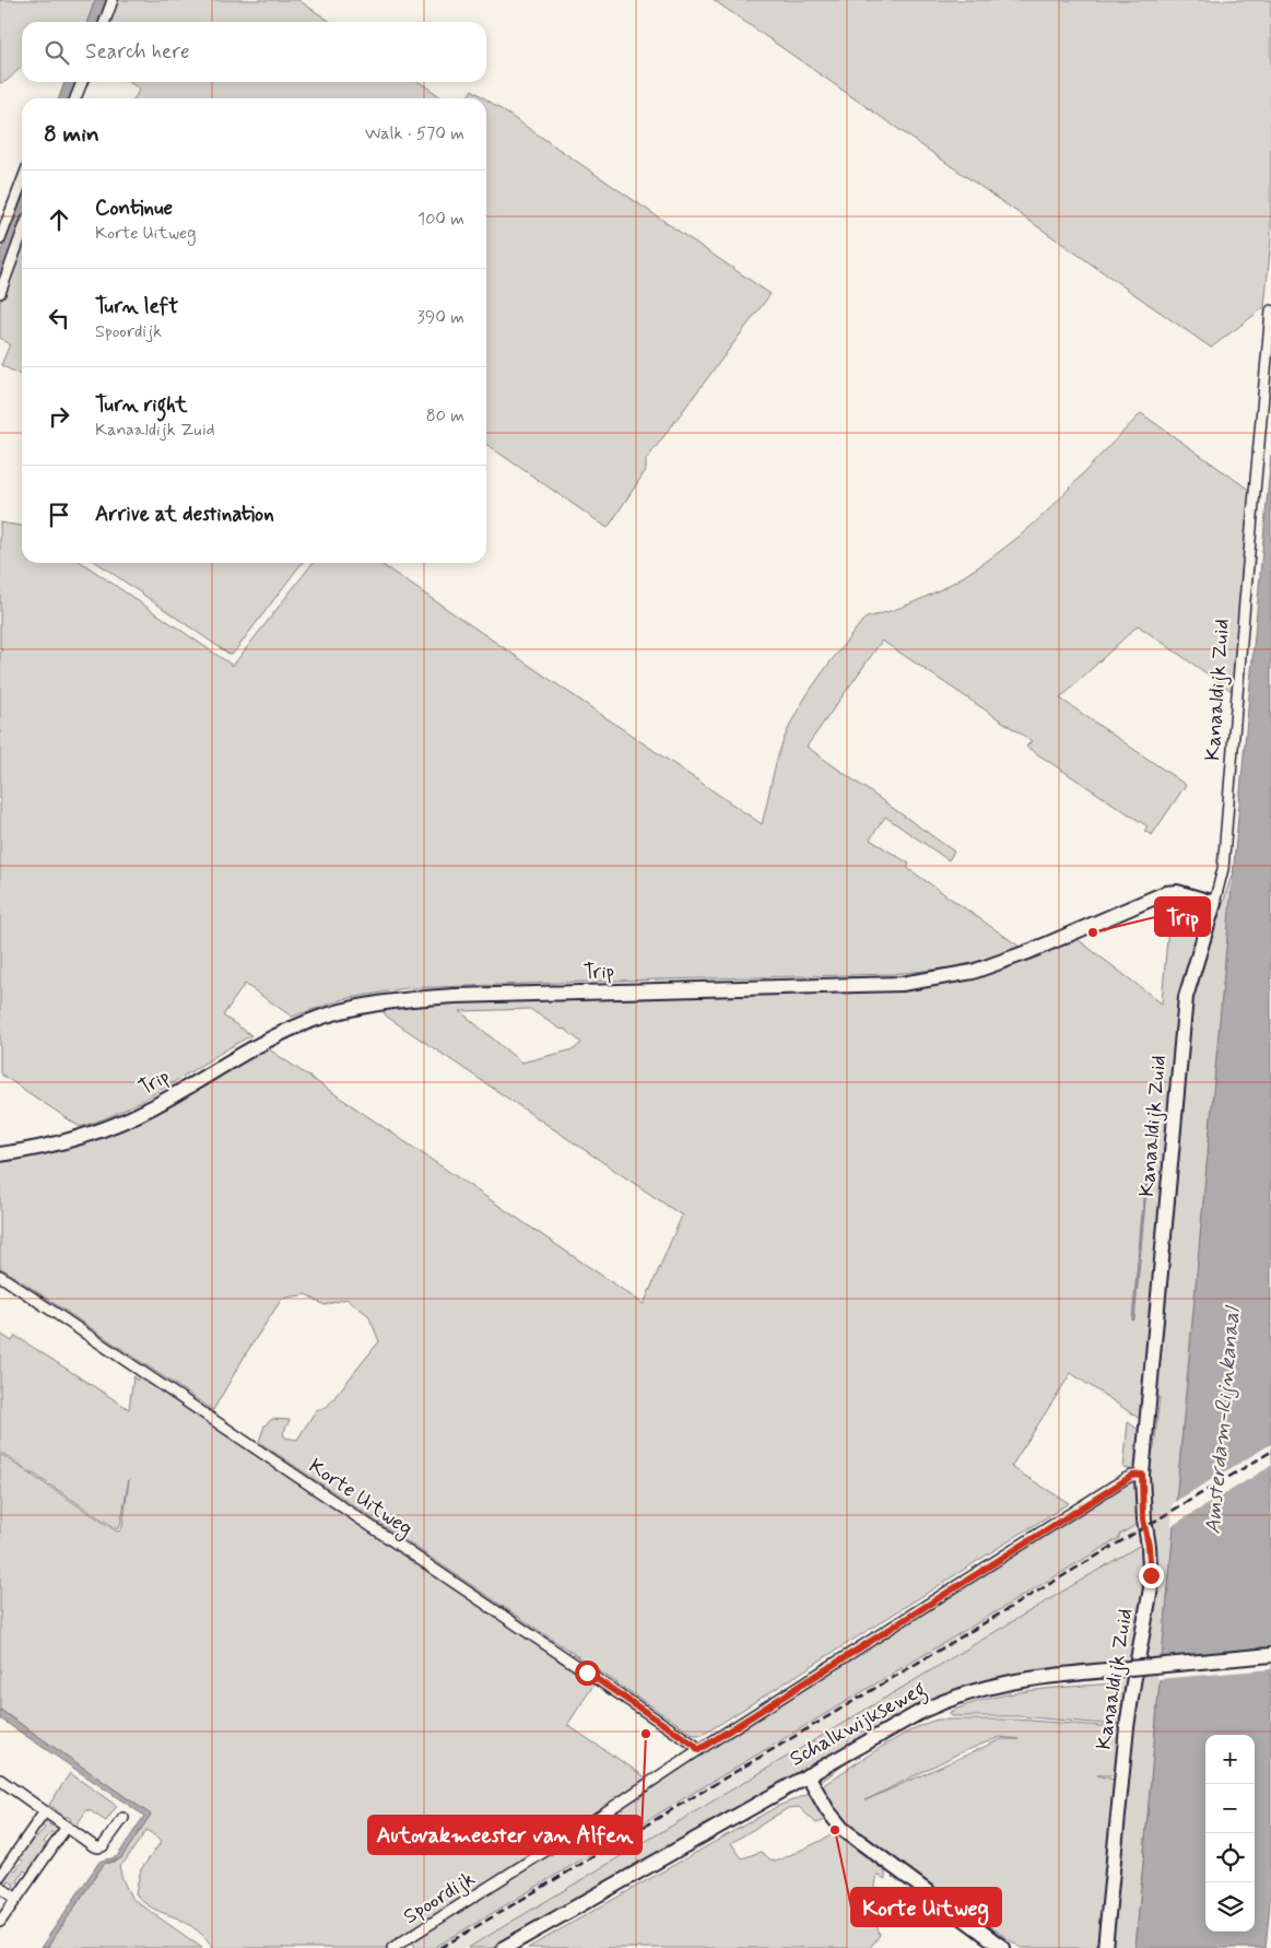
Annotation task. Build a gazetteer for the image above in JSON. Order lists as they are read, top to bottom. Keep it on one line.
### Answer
{"streets":{"street":["Kanaaldijk Zuid","Trip","Korte Uitweg","Schalkwijkseweg","Spoordijk"]},"crossings":[["Kanaaldijk Zuid","Trip"],["Kanaaldijk Zuid","Spoordijk"],["Korte Uitweg","Spoordijk"]],"water":["Amsterdam-Rijnkanaal"],"places":["Trip","Autovakmeester van Alfen","Korte Uitweg"],"page":{"search":"Search here","heading":["8 min","Walk · 570 m"],"list":[["Continue","Korte Uitweg","100 m"],["Turn left","Spoordijk","390 m"],["Turn right","Kanaaldijk Zuid","80 m"],"Arrive at destination"],"map_buttons":["+","−"]}}
